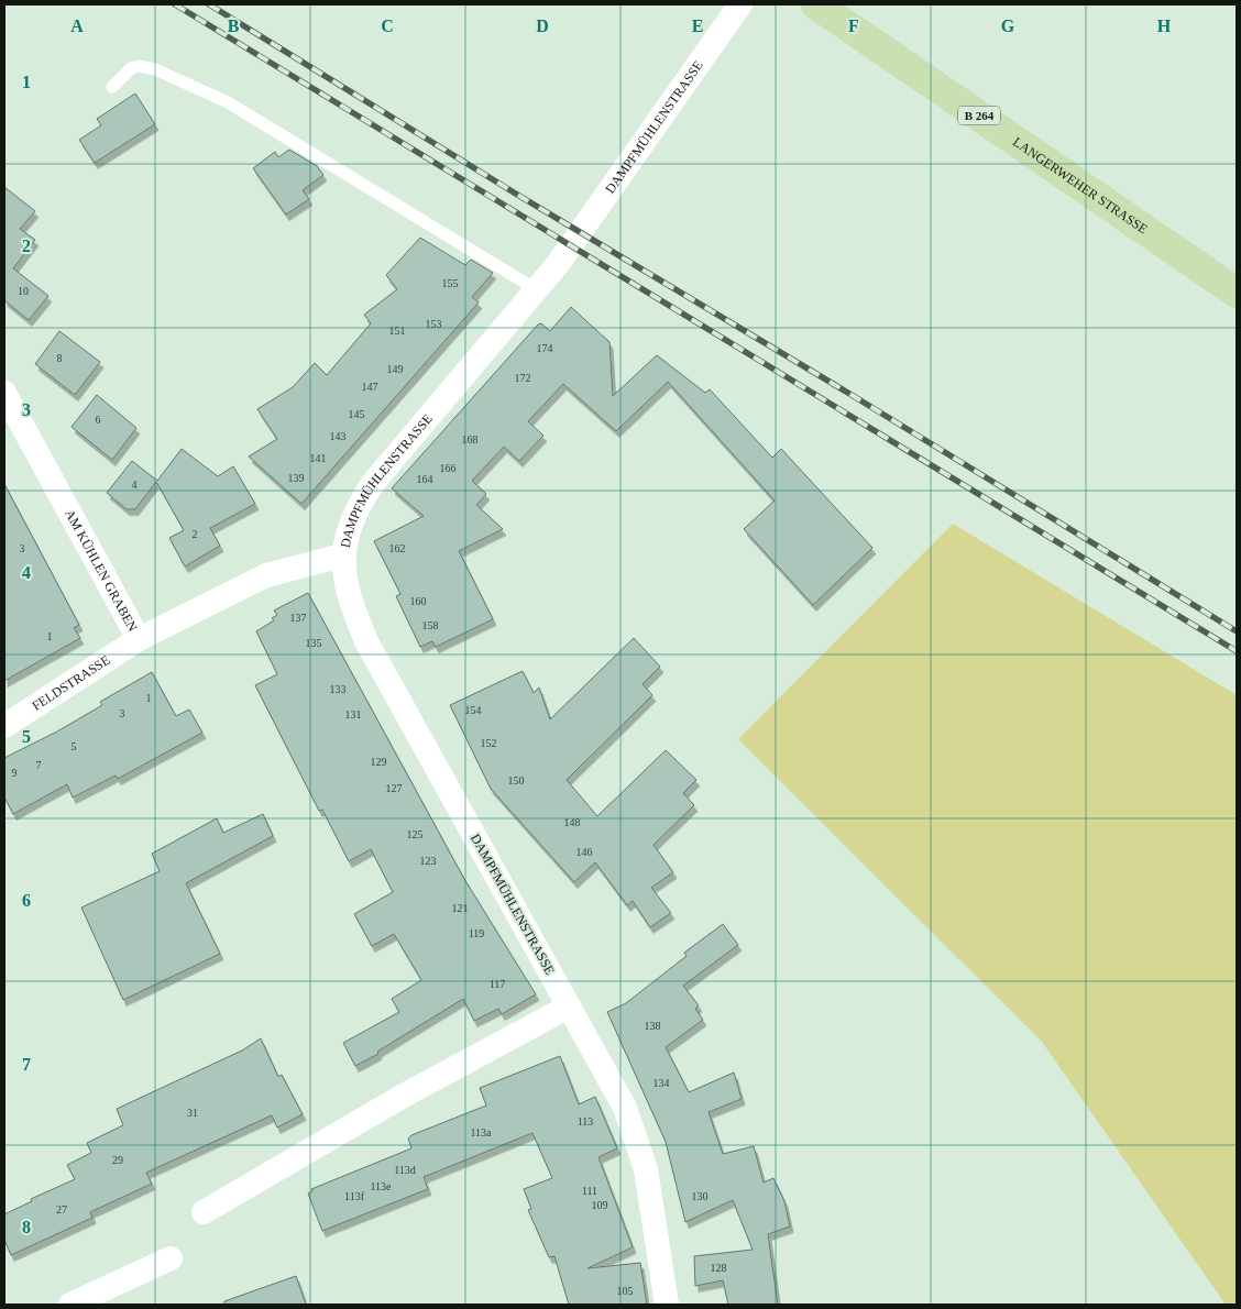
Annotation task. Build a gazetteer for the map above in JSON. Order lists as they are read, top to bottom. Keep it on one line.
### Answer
{"streets":{"main road":["B 264","LANGERWEHER STRASSE"],"street":["DAMPFMÜHLENSTRASSE","AM KÜHLEN GRABEN","FELDSTRASSE"]},"crossings":[["DAMPFMÜHLENSTRASSE","AM KÜHLEN GRABEN"],["AM KÜHLEN GRABEN","FELDSTRASSE"]],"house_numbers":["155","10","153","151","174","8","149","172","147","145","6","143","168","141","166","139","164","4","2","3","162","160","137","158","1","135","133","1","154","3","131","152","5","129","7","9","150","127","148","125","146","123","121","119","117","138","134","31","113","113a","29","113d","113e","111","113f","130","109","27","128","105"],"grid":{"columns":["A","B","C","D","E","F","G","H"],"rows":["1","2","3","4","5","6","7","8"]}}
